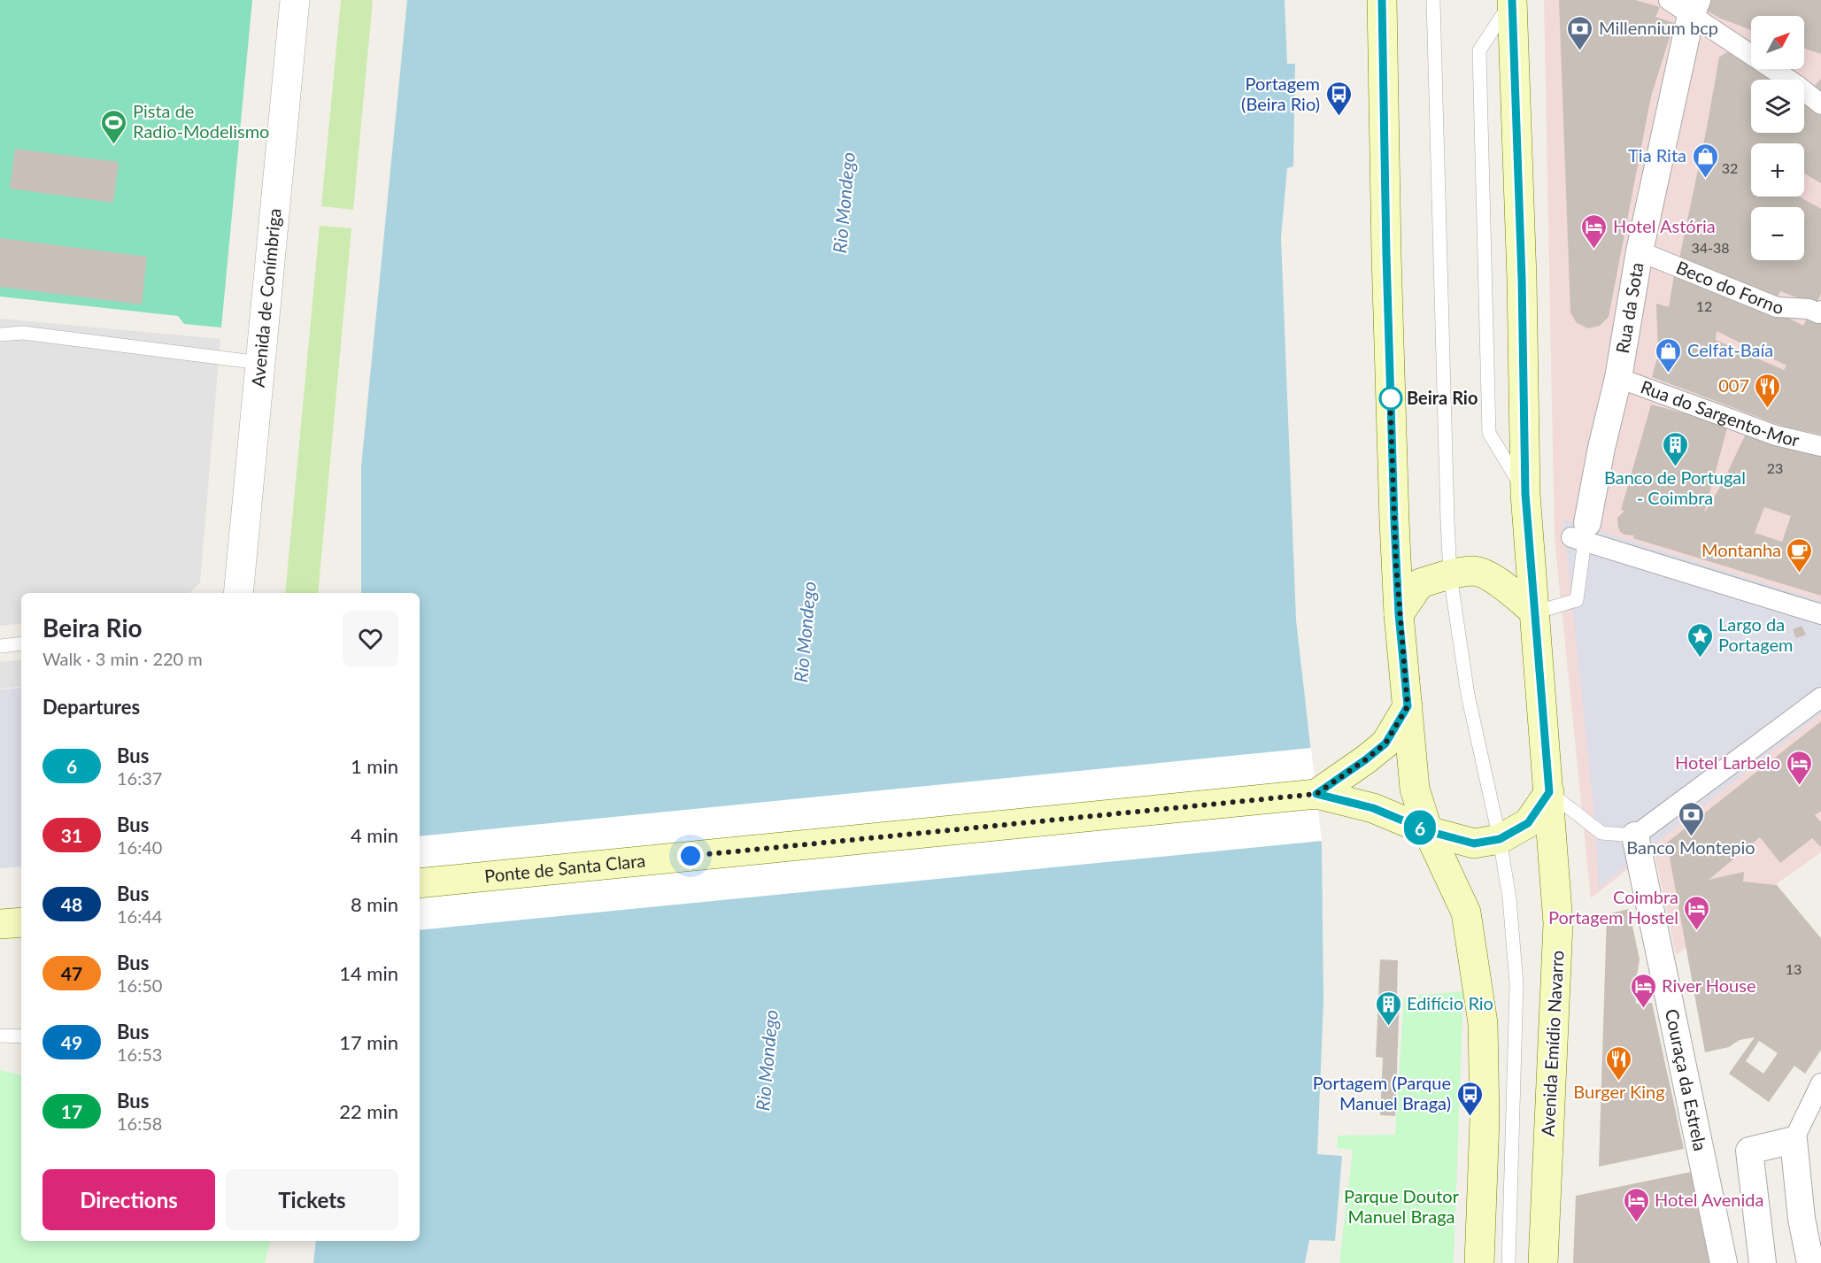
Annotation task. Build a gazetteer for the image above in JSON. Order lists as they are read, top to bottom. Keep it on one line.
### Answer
{"streets":{"main road":["Ponte de Santa Clara","Avenida Emídio Navarro"],"street":["Beco do Forno","Avenida de Conímbriga","Rua da Sota","Rua do Sargento-Mor","Couraça da Estrela"]},"crossings":[["Beco do Forno","Rua da Sota"],["Rua da Sota","Rua do Sargento-Mor"]],"water":["Rio Mondego"],"parks":["Parque Doutor Manuel Braga"],"places":{"bank":["Millennium bcp","Banco Montepio"],"bus stop":["Portagem (Beira Rio)","Portagem (Parque Manuel Braga)"],"sports":["Pista de Radio-Modelismo"],"shop":["Tia Rita","Celfat-Baía"],"hotel":["Hotel Astória","Hotel Larbelo","Coimbra Portagem Hostel","River House","Hotel Avenida"],"other":["Beira Rio"],"restaurant":["007","Burger King"],"building":["Banco de Portugal - Coimbra","Edifício Rio"],"cafe":["Montanha"],"place":["Largo da Portagem"]},"lines":["bus line 6"],"house_numbers":["32","34-38","12","23","13"],"north":"top right","page":{"on_map":"6","map_buttons":["+","−"],"heading":[["Beira Rio","Walk · 3 min · 220 m"],"Departures"],"list":[{"mark":"6","name":"Bus","note":"16:37","value":"1 min"},{"mark":"31","name":"Bus","note":"16:40","value":"4 min"},{"mark":"48","name":"Bus","note":"16:44","value":"8 min"},{"mark":"47","name":"Bus","note":"16:50","value":"14 min"},{"mark":"49","name":"Bus","note":"16:53","value":"17 min"},{"mark":"17","name":"Bus","note":"16:58","value":"22 min"}],"buttons":["Directions","Tickets"]}}
